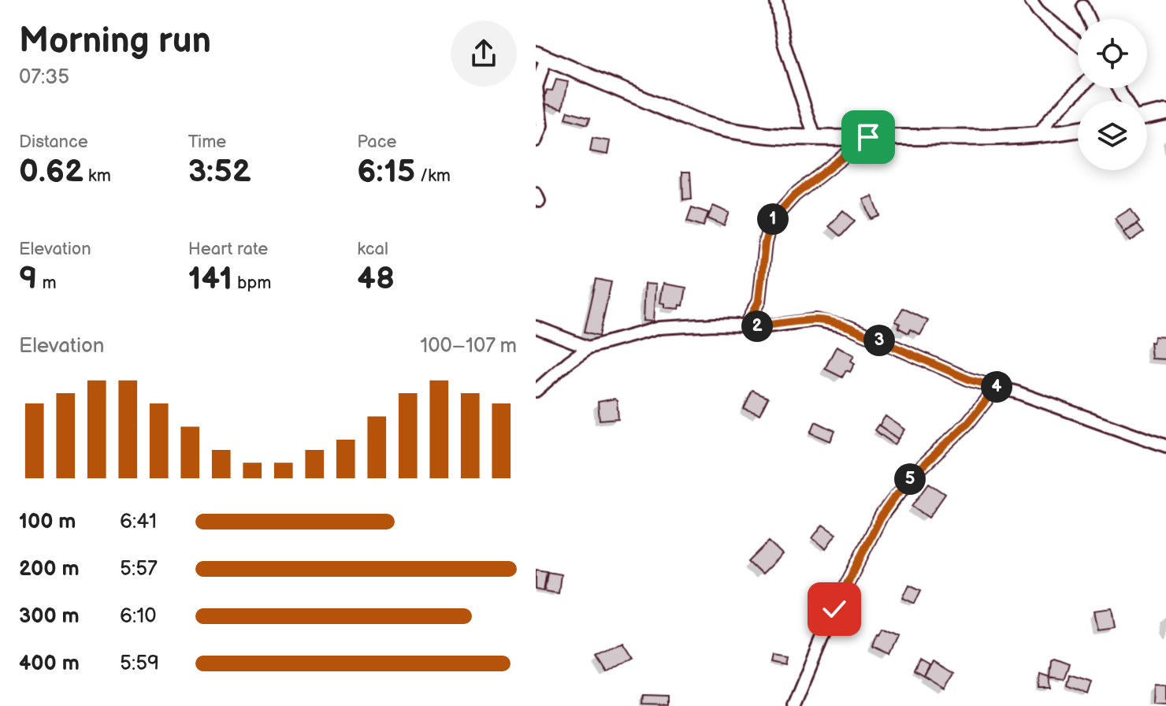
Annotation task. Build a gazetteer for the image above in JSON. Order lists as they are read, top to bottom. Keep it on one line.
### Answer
{"page":{"heading":["Morning run","07:35"],"stats":[["Distance","0.62 km"],["Time","3:52"],["Pace","6:15 /km"],["Elevation","9 m"],["Heart rate","141 bpm"],["kcal","48"]],"pins":["1","2","3","4","5"],"chart":["Elevation","100–107 m"],"list":[{"name":"100 m","note":"6:41"},{"name":"200 m","note":"5:57"},{"name":"300 m","note":"6:10"},{"name":"400 m","note":"5:59"}]}}
